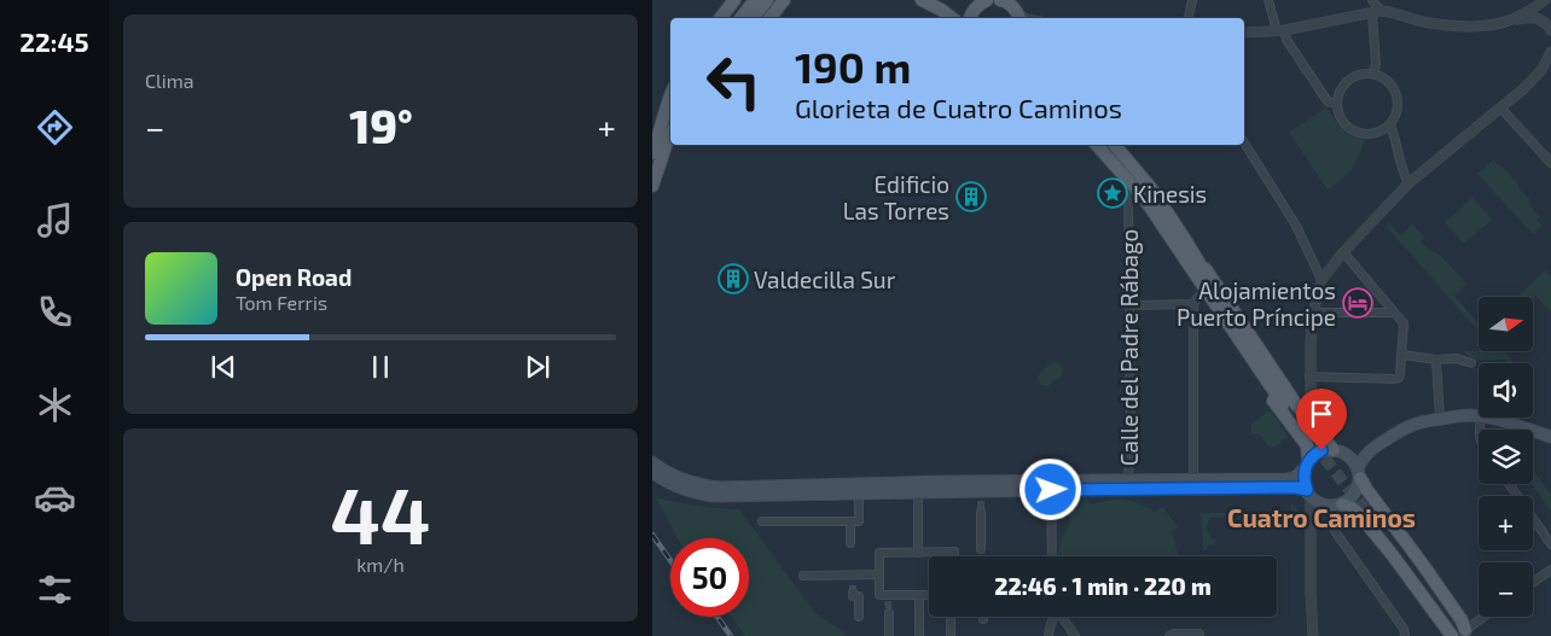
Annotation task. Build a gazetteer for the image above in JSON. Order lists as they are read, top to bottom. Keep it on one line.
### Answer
{"streets":{"street":["Calle del Padre Rábago"]},"districts":["Cuatro Caminos"],"places":{"place":["Kinesis"],"building":["Edificio Las Torres","Valdecilla Sur"],"hotel":["Alojamientos Puerto Príncipe"]},"north":"right","page":{"tabs":"22:45","tile":["Clima",["44","km/h"]],"turn":["190 m","Glorieta de Cuatro Caminos"],"heat":["−","19°","+"],"song":["Open Road","Tom Ferris"],"map_buttons":["+","−"],"limit":"50","trip":"22:46 · 1 min · 220 m"}}
